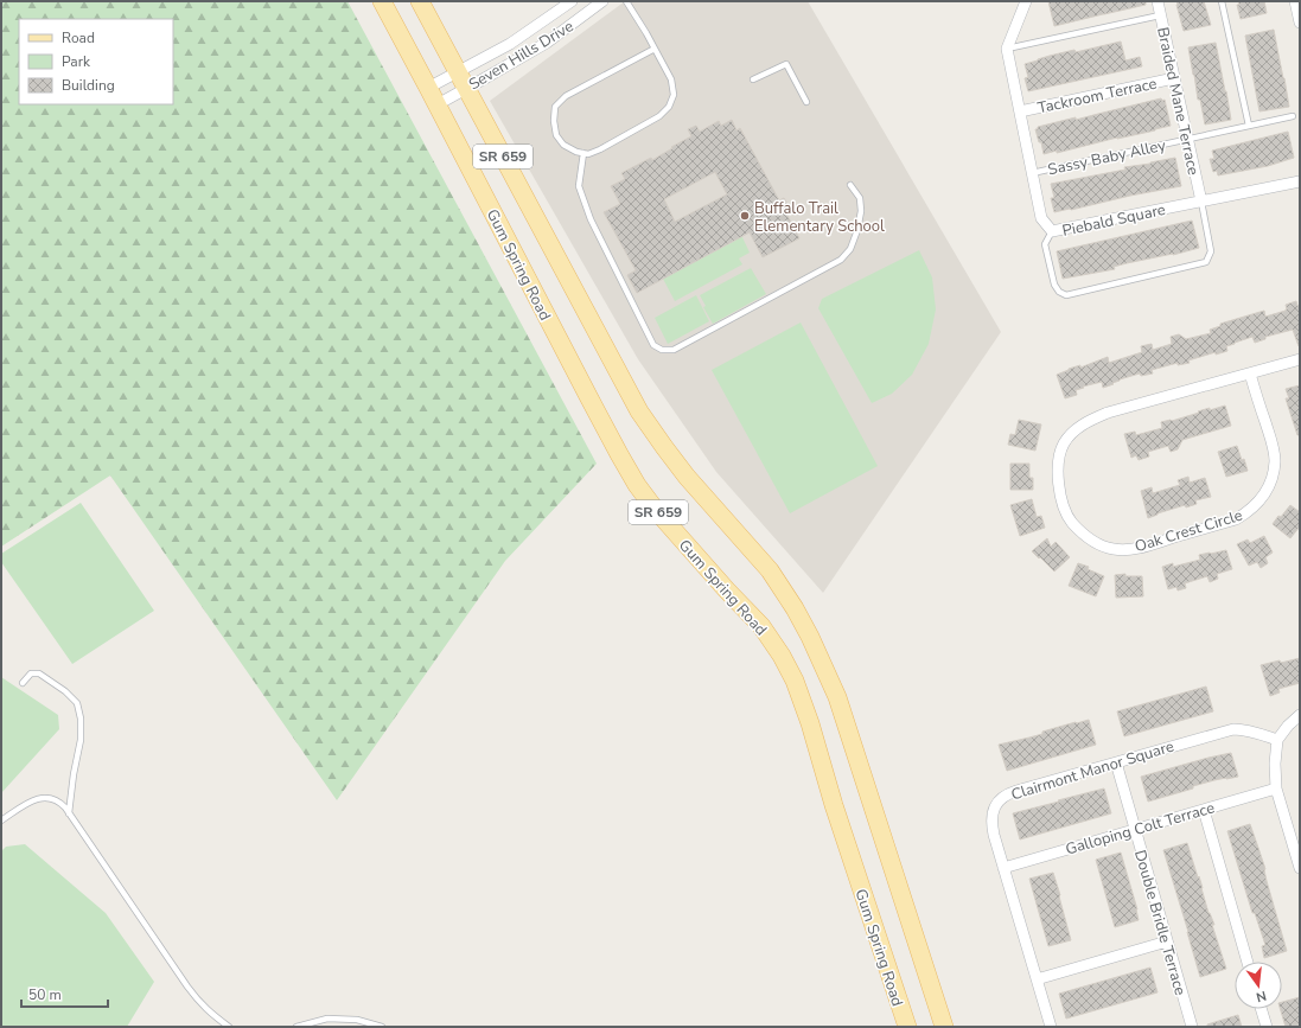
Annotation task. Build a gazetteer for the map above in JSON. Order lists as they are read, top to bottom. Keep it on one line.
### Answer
{"streets":{"main road":["SR 659","Gum Spring Road"],"street":["Seven Hills Drive","Tackroom Terrace","Braided Mane Terrace","Piebald Square","Oak Crest Circle","Clairmont Manor Square","Galloping Colt Terrace","Double Bridle Terrace"],"lane":["Sassy Baby Alley"]},"crossings":[["Seven Hills Drive","SR 659"],["Seven Hills Drive","Gum Spring Road"],["Tackroom Terrace","Braided Mane Terrace"],["Tackroom Terrace","Piebald Square"],["Braided Mane Terrace","Sassy Baby Alley"],["Braided Mane Terrace","Piebald Square"],["Sassy Baby Alley","Piebald Square"],["Clairmont Manor Square","Galloping Colt Terrace"],["Clairmont Manor Square","Double Bridle Terrace"],["Galloping Colt Terrace","Double Bridle Terrace"]],"places":["Buffalo Trail Elementary School"],"legend":["Road","Park","Building"],"scale_bar":"50 m","north":"bottom"}
